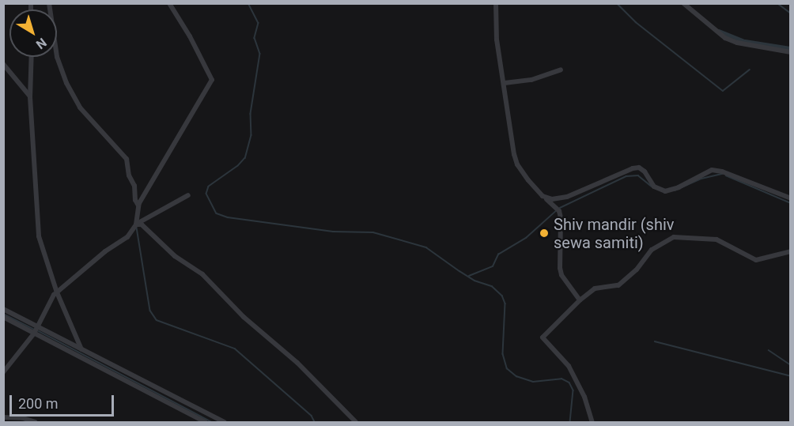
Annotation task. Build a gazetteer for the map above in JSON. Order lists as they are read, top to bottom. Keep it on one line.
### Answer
{"places":["Shiv mandir (shiv sewa samiti)"],"scale_bar":"200 m","north":"bottom right"}
